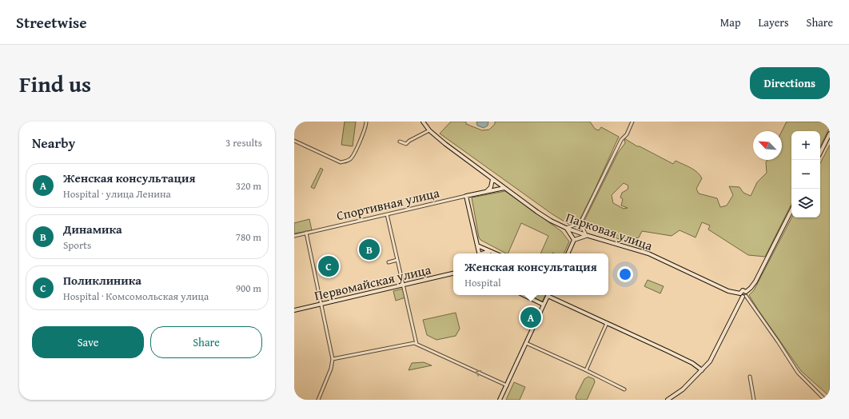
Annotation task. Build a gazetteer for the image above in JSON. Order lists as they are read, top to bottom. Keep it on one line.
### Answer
{"streets":{"street":["Спортивная улица","Парковая улица","Первомайская улица"]},"crossings":[["Спортивная улица","Парковая улица"]],"north":"top left","page":{"header":"Streetwise","nav":["Map","Layers","Share"],"title":"Find us","buttons":["Directions",["Save","Share"]],"heading":["Nearby","3 results"],"map_buttons":["+","−"],"list":[{"mark":"A","name":"Женская консультация","note":"Hospital · улица Ленина","value":"320 m"},{"mark":"B","name":"Динамика","note":"Sports","value":"780 m"},{"mark":"C","name":"Поликлиника","note":"Hospital · Комсомольская улица","value":"900 m"}],"pins":["B","C","A"],"popup":["Женская консультация","Hospital"]}}
